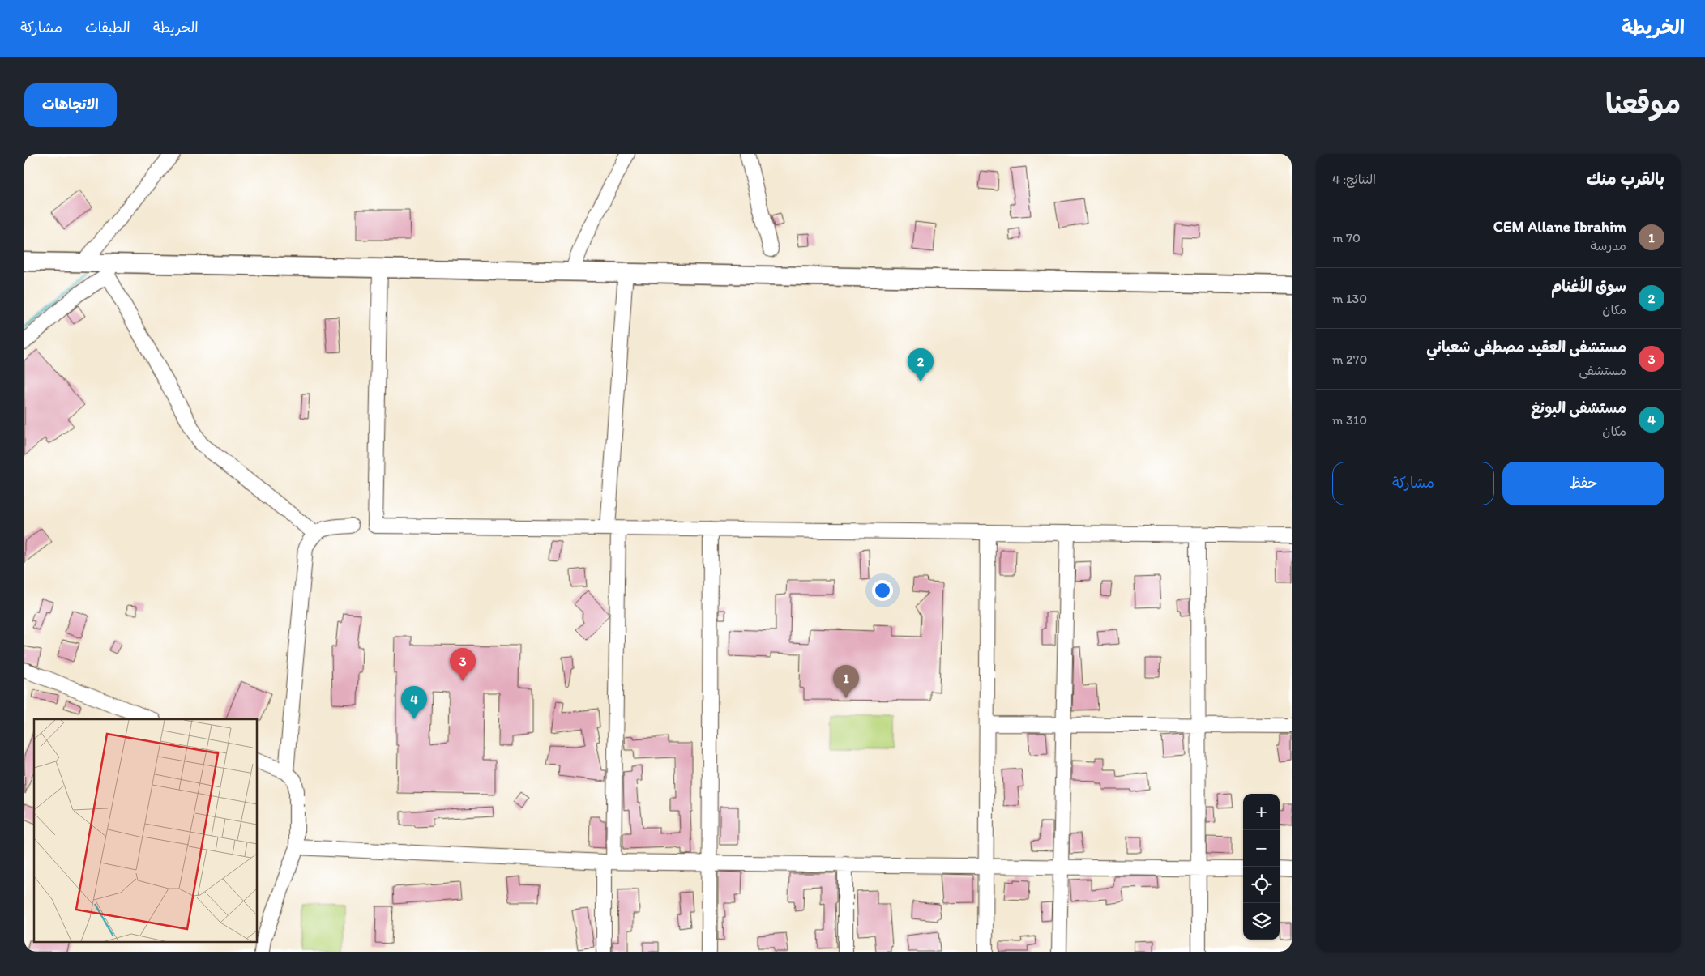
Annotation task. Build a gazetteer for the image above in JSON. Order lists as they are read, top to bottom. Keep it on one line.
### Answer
{"page":{"header":"الخريطة","nav":["الخريطة","الطبقات","مشاركة"],"title":"موقعنا","buttons":["الاتجاهات",["حفظ","مشاركة"]],"heading":["بالقرب منك","النتائج: 4"],"list":[{"mark":"1","name":"CEM Allane Ibrahim","note":"مدرسة","value":"70 m"},{"mark":"2","name":"سوق الأغنام","note":"مكان","value":"130 m"},{"mark":"3","name":"مستشفى العقيد مصطفى شعباني","note":"مستشفى","value":"270 m"},{"mark":"4","name":"مستشفى البونغ","note":"مكان","value":"310 m"}],"pins":["2","3","1","4"],"map_buttons":["+","−"]}}
